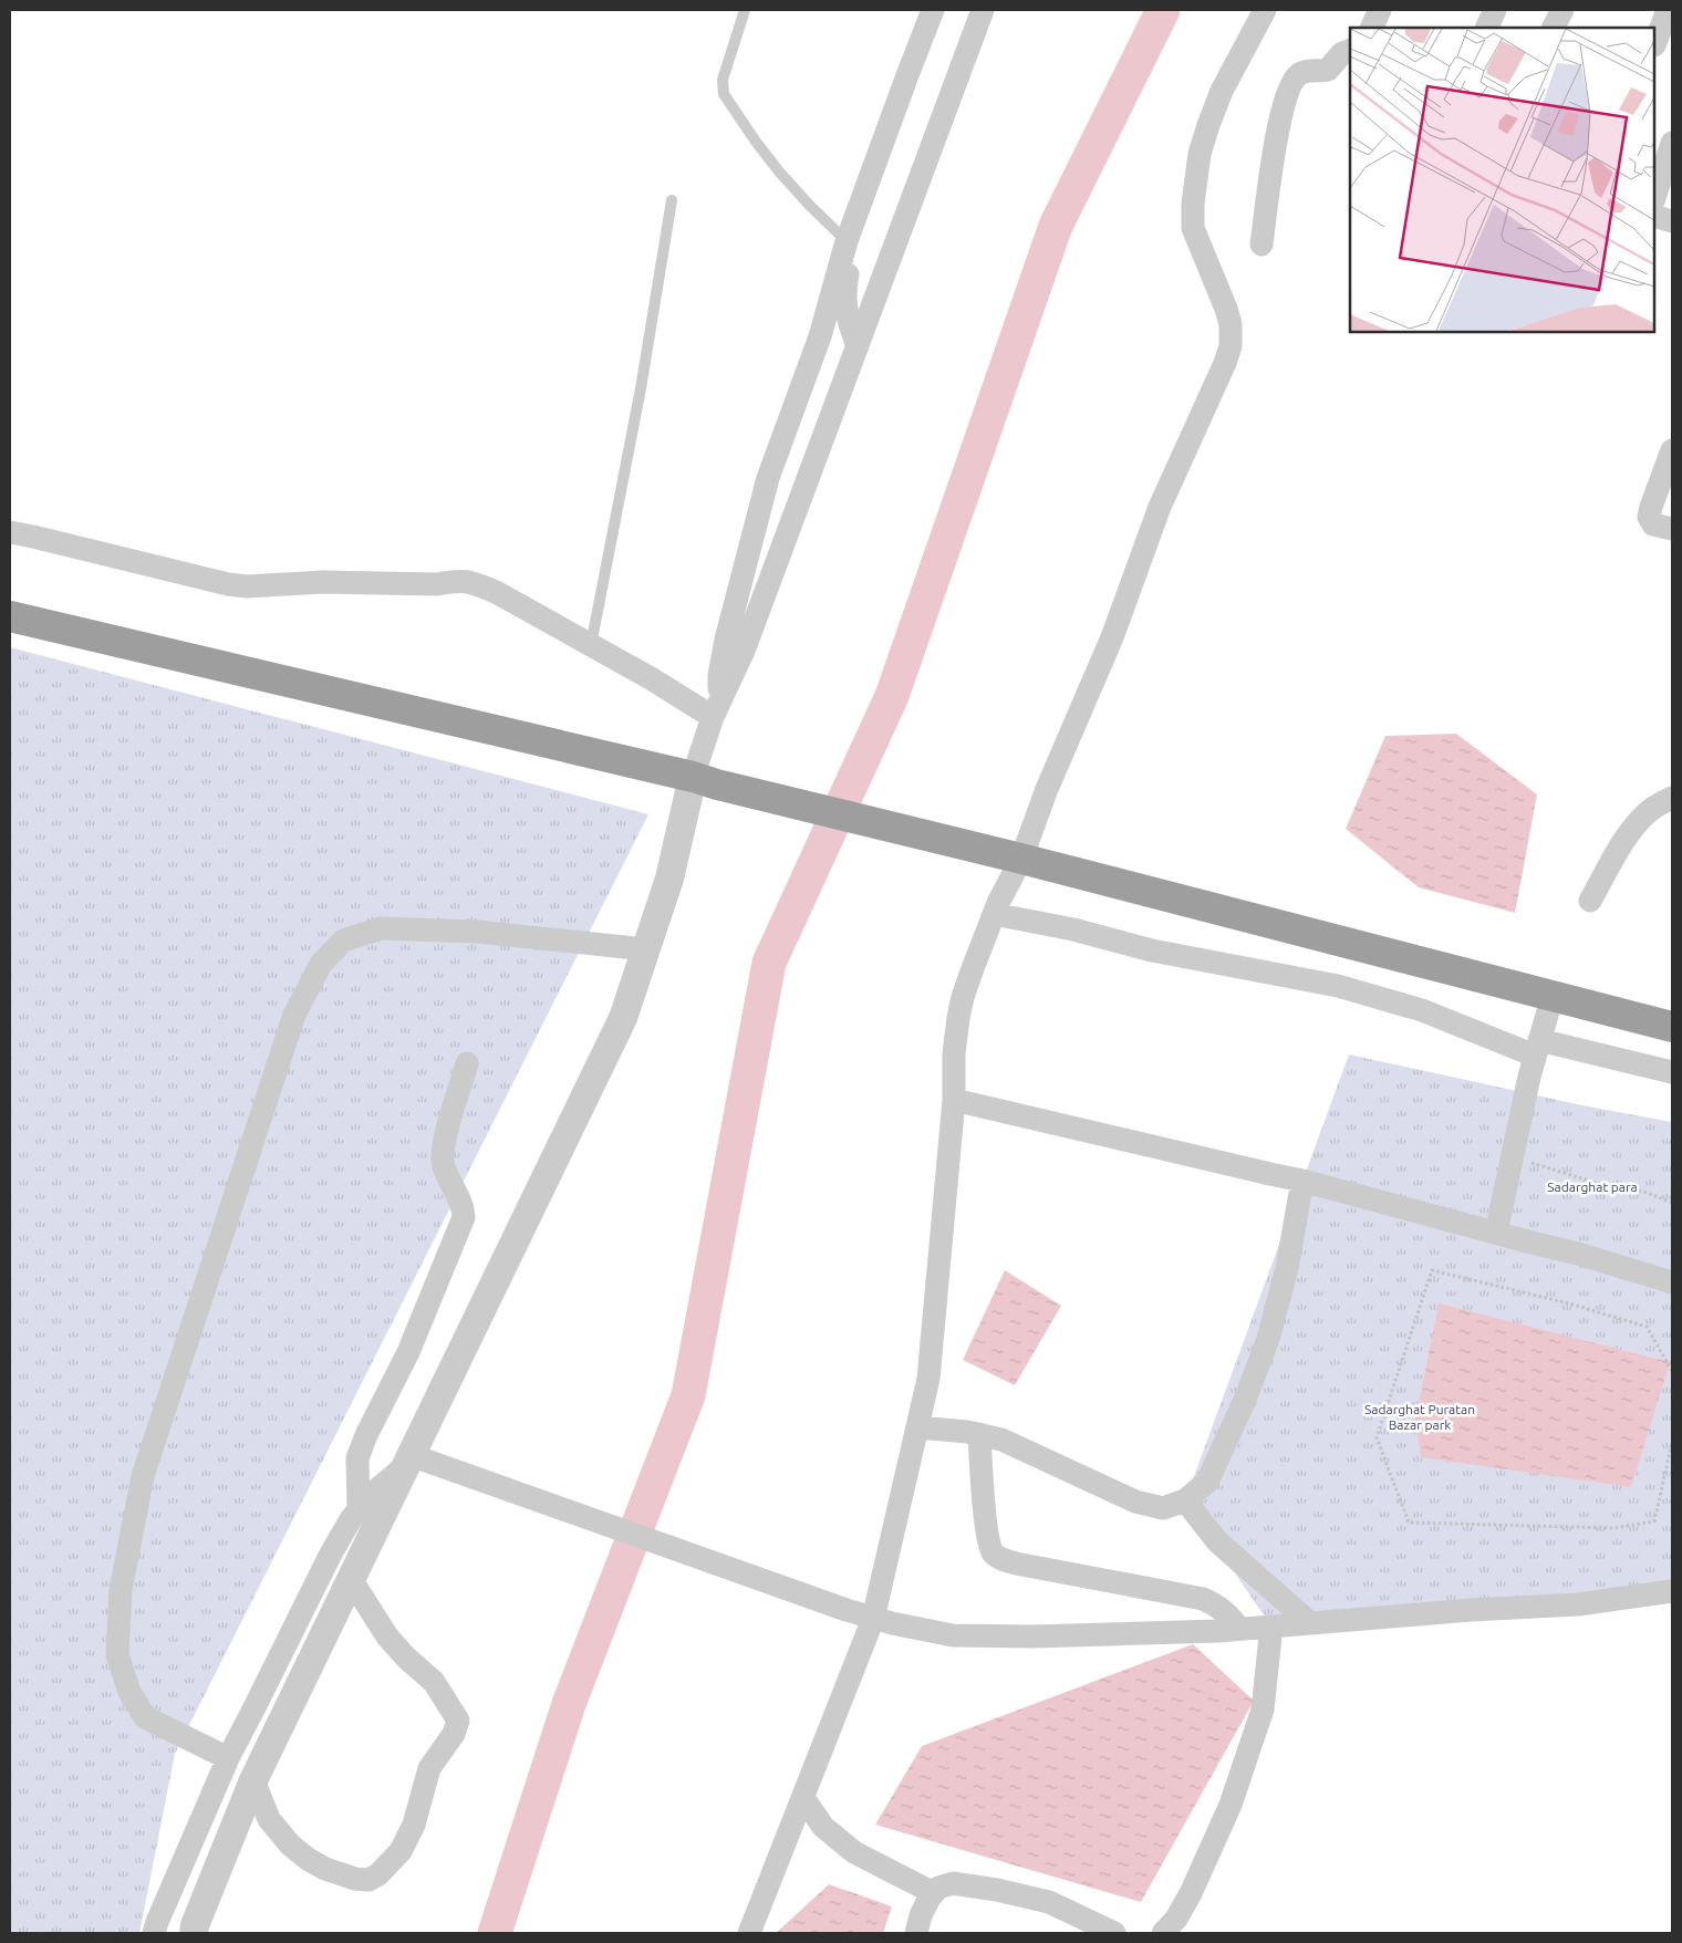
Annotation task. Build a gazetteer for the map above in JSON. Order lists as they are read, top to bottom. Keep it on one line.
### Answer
{"parks":["Sadarghat para","Sadarghat Puratan Bazar park"]}
